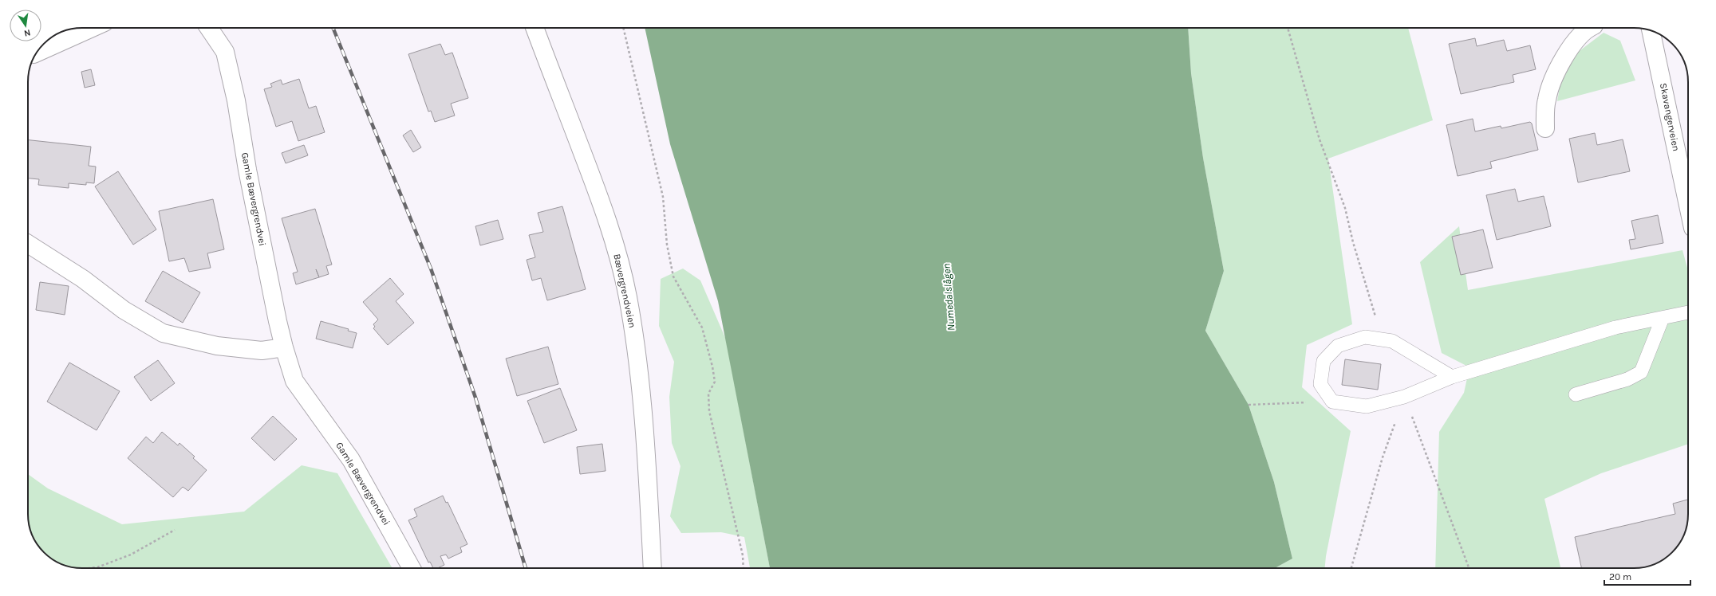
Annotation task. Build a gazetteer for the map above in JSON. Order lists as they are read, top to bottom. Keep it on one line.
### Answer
{"streets":{"street":["Skavangerveien","Gamle Bævergrendvei","Bævergrendveien"]},"water":["Numedalslågen"],"scale_bar":"20 m","north":"bottom"}
